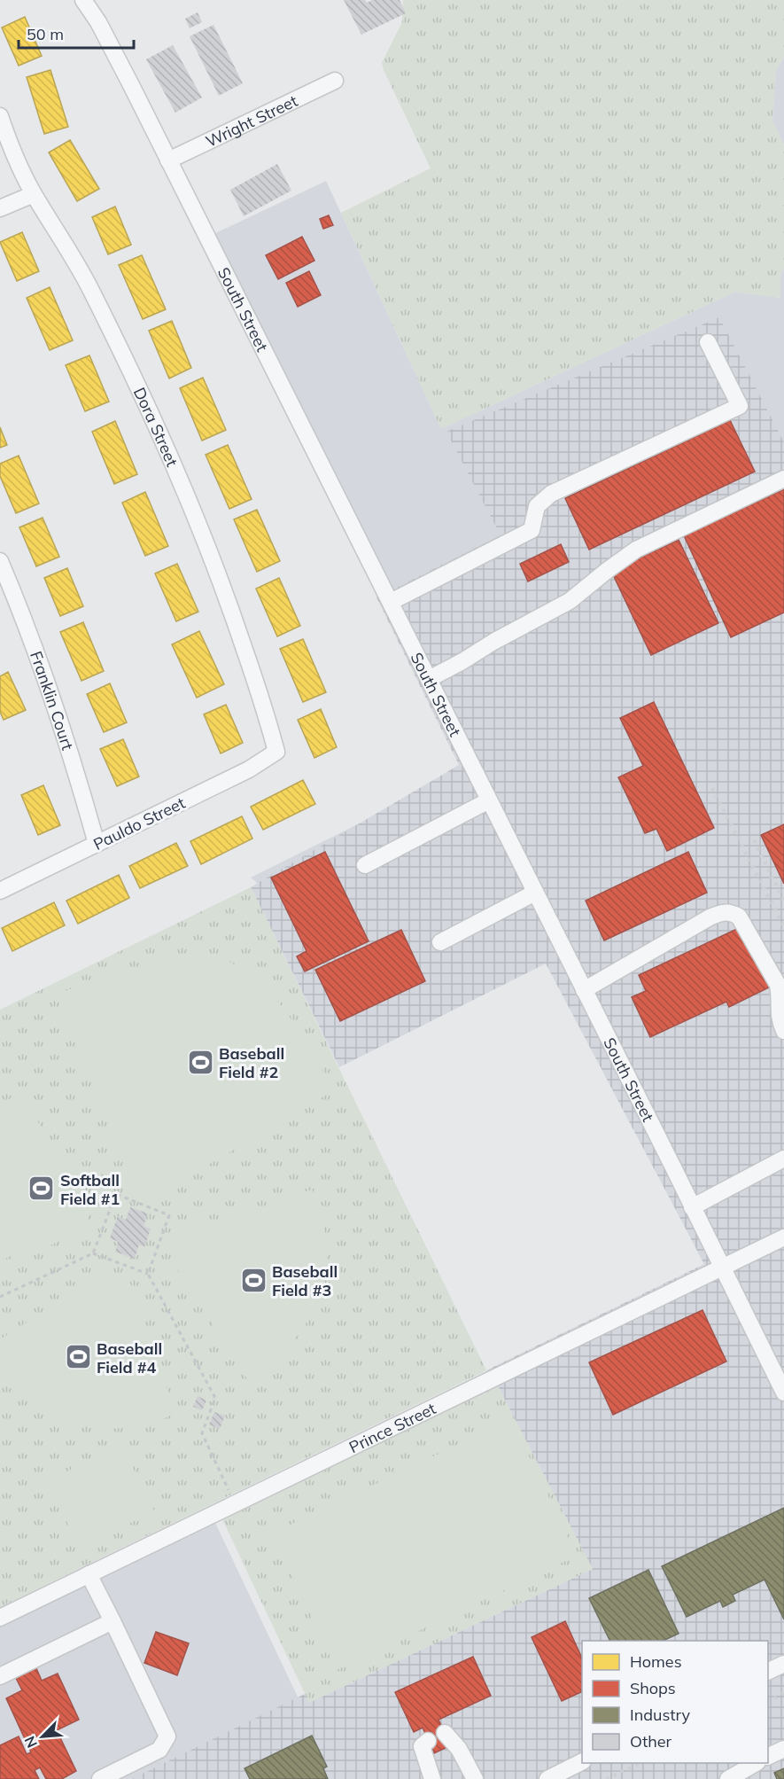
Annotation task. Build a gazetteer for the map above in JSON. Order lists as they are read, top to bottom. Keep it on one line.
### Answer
{"streets":{"street":["Wright Street","South Street","Dora Street","Franklin Court","Pauldo Street","Prince Street"]},"crossings":[["Wright Street","South Street"],["South Street","Prince Street"],["Dora Street","Pauldo Street"],["Franklin Court","Pauldo Street"]],"places":{"sports":["Baseball Field #2","Softball Field #1","Baseball Field #3","Baseball Field #4"]},"legend":["Homes","Shops","Industry","Other"],"scale_bar":"50 m","north":"bottom left"}
